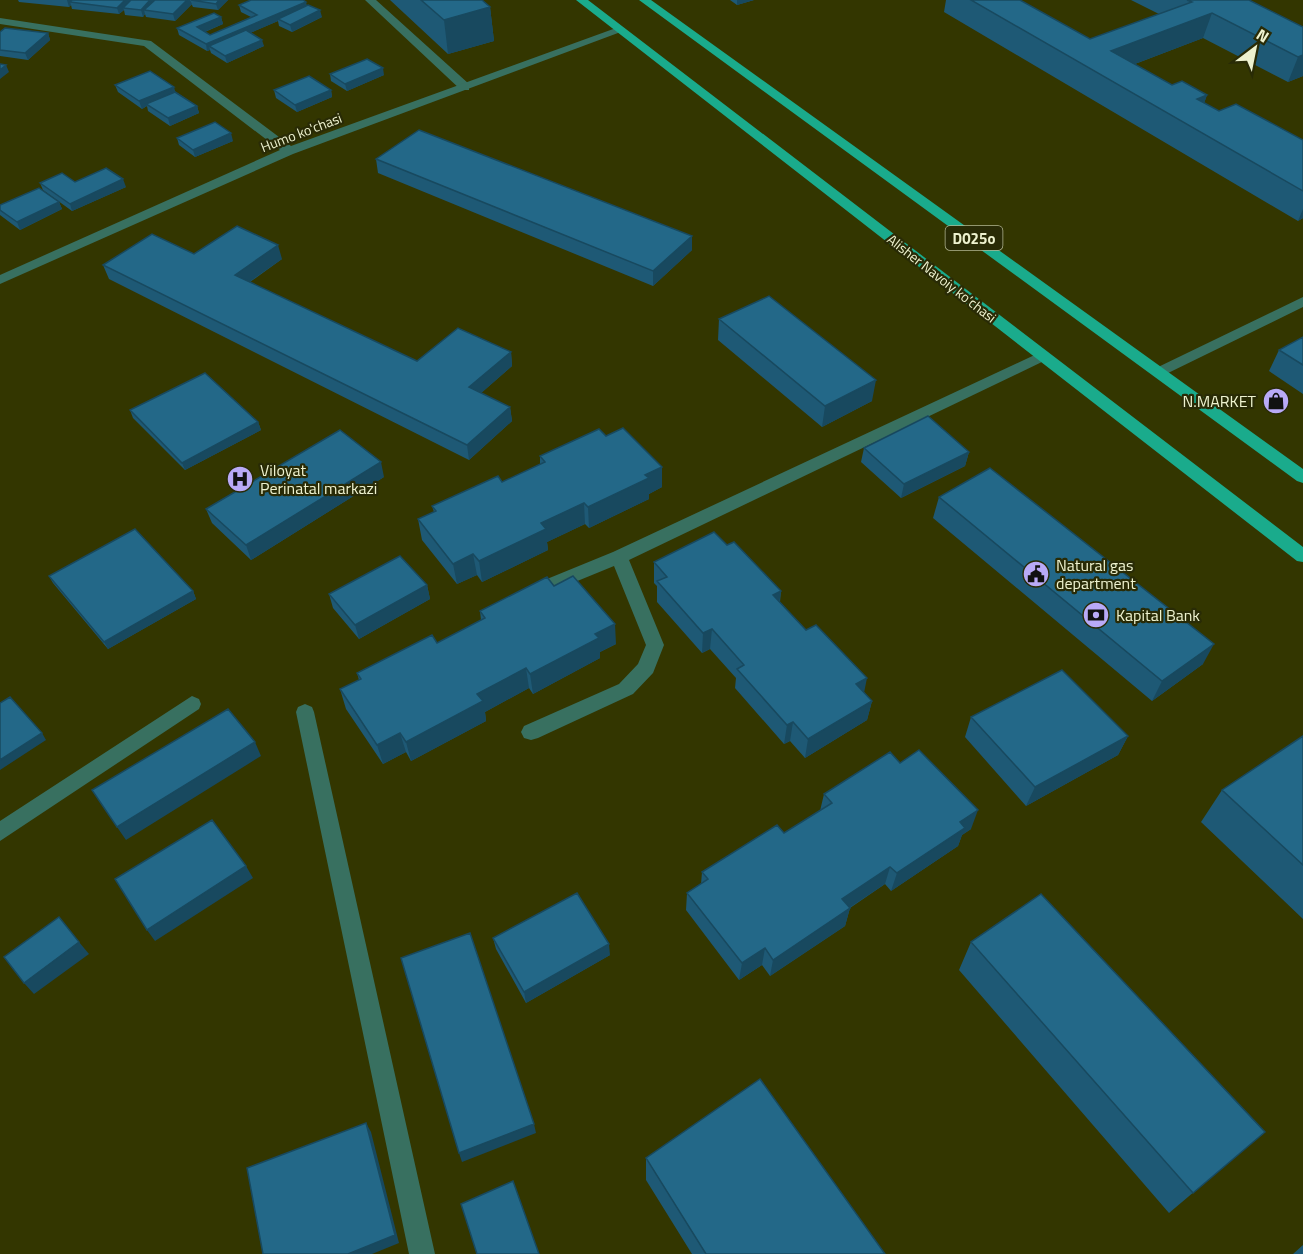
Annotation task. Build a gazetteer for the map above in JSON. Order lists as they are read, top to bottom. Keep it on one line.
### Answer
{"streets":{"main road":["D025o","Alisher Navoiy ko’chasi"],"street":["Humo ko'chasi"]},"crossings":[["Humo ko'chasi","Alisher Navoiy ko’chasi"]],"places":{"shop":["N.MARKET"],"hospital":["Viloyat Perinatal markazi"],"public building":["Natural gas department"],"bank":["Kapital Bank"]},"north":"top right"}
